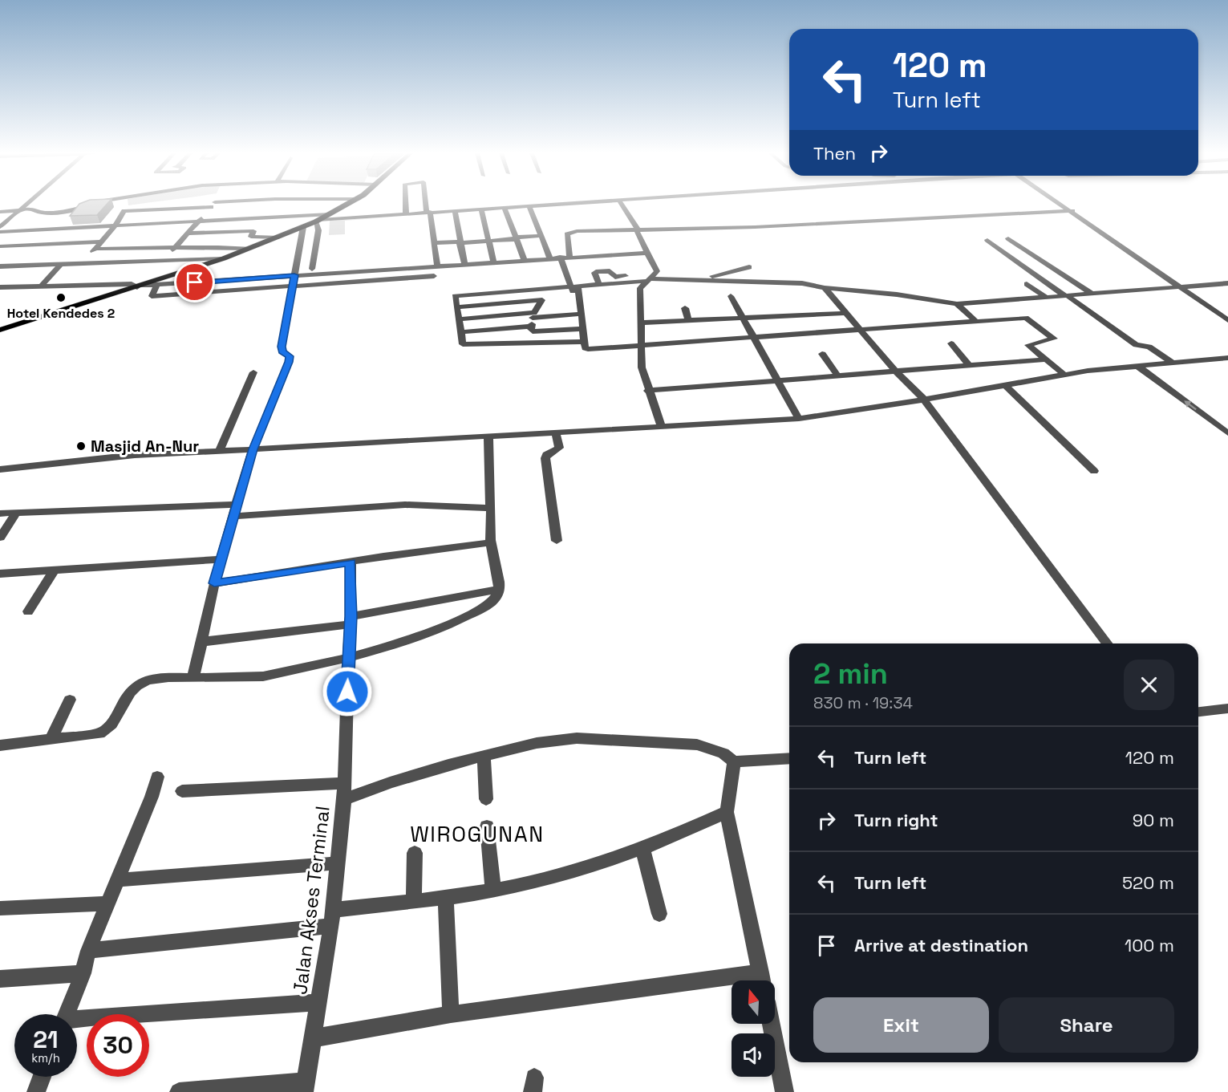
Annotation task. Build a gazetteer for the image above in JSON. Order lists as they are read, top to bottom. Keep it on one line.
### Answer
{"streets":{"street":["Jalan Akses Terminal"]},"districts":["WIROGUNAN"],"places":["Hotel Kendedes 2","Masjid An-Nur"],"north":"top","page":{"turn":["120 m","Turn left"],"then":"Then","heading":["2 min","830 m · 19:34"],"list":[{"name":"Turn left","value":"120 m"},{"name":"Turn right","value":"90 m"},{"name":"Turn left","value":"520 m"},{"name":"Arrive at destination","value":"100 m"}],"buttons":["Exit","Share"],"speed":"21 km/h","limit":"30"}}
